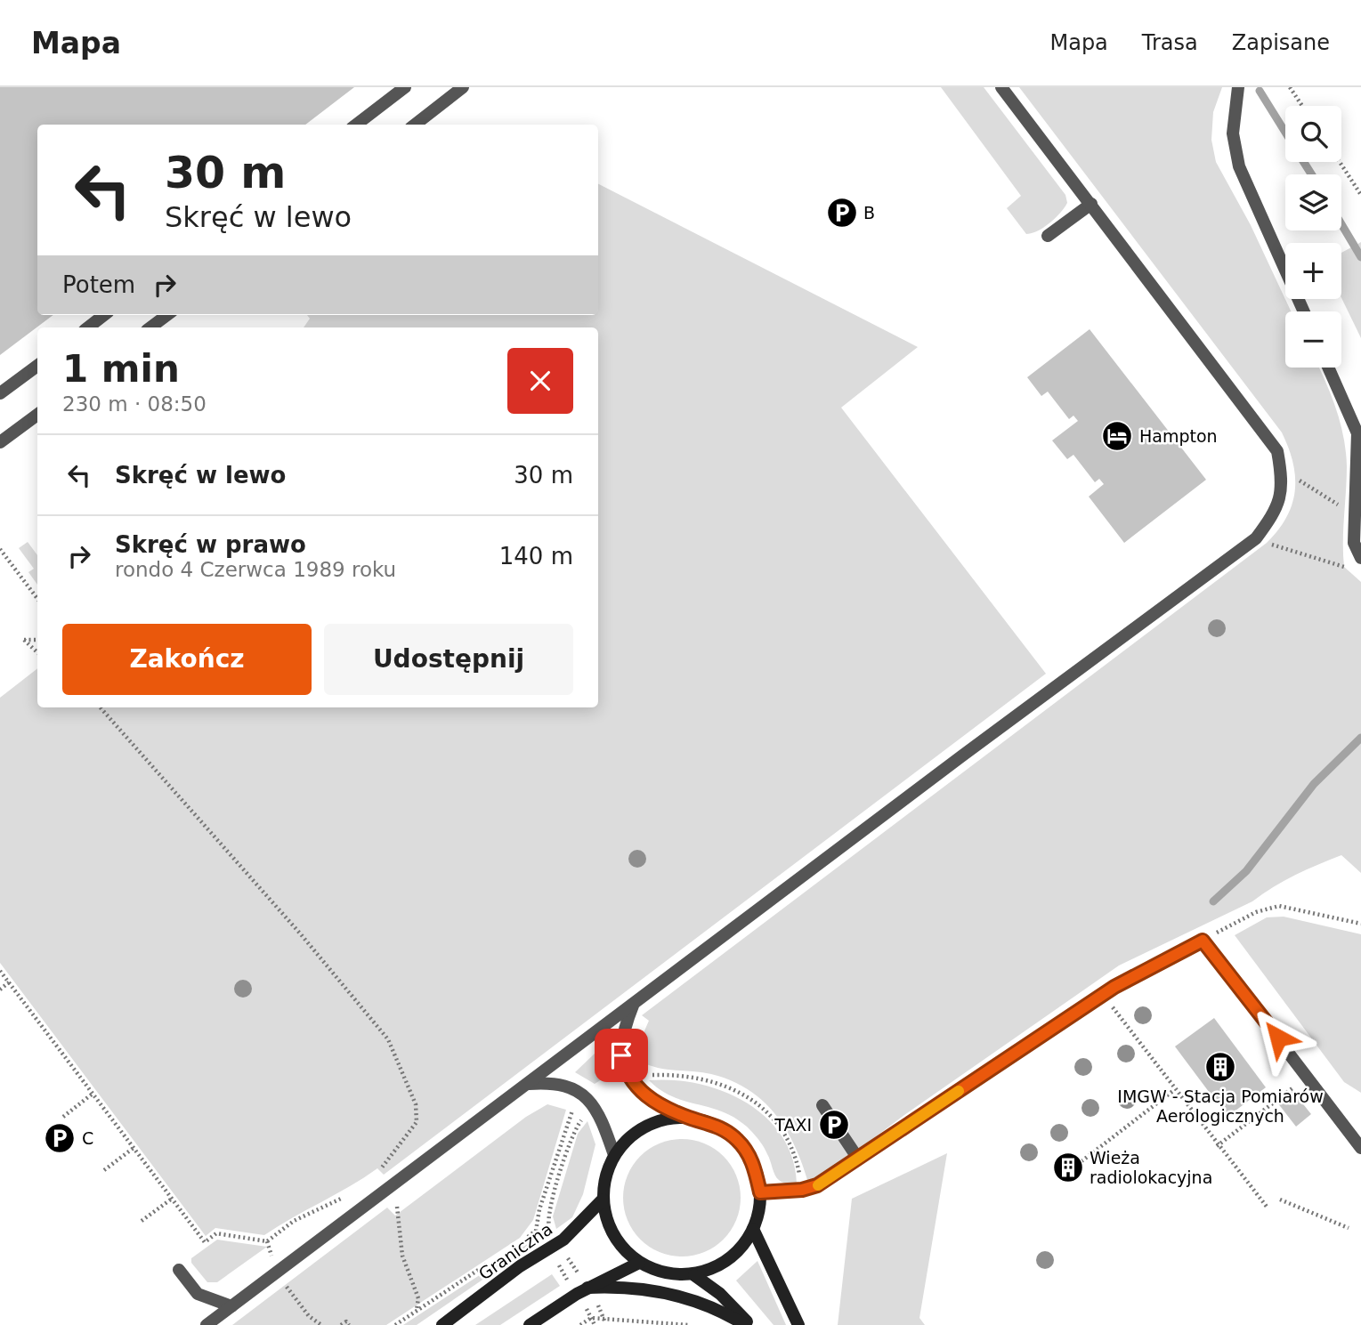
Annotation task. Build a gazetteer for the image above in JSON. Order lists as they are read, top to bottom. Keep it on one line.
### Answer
{"streets":{"main road":["Graniczna"]},"places":{"parking":["B","TAXI","C"],"hotel":["Hampton"],"building":["IMGW - Stacja Pomiarów Aerologicznych","Wieża radiolokacyjna"]},"page":{"header":"Mapa","nav":["Mapa","Trasa","Zapisane"],"map_buttons":["+","−"],"turn":["30 m","Skręć w lewo"],"then":"Potem","heading":["1 min","230 m · 08:50"],"list":[{"name":"Skręć w lewo","value":"30 m"},{"name":"Skręć w prawo","note":"rondo 4 Czerwca 1989 roku","value":"140 m"}],"buttons":["Zakończ","Udostępnij"]}}
